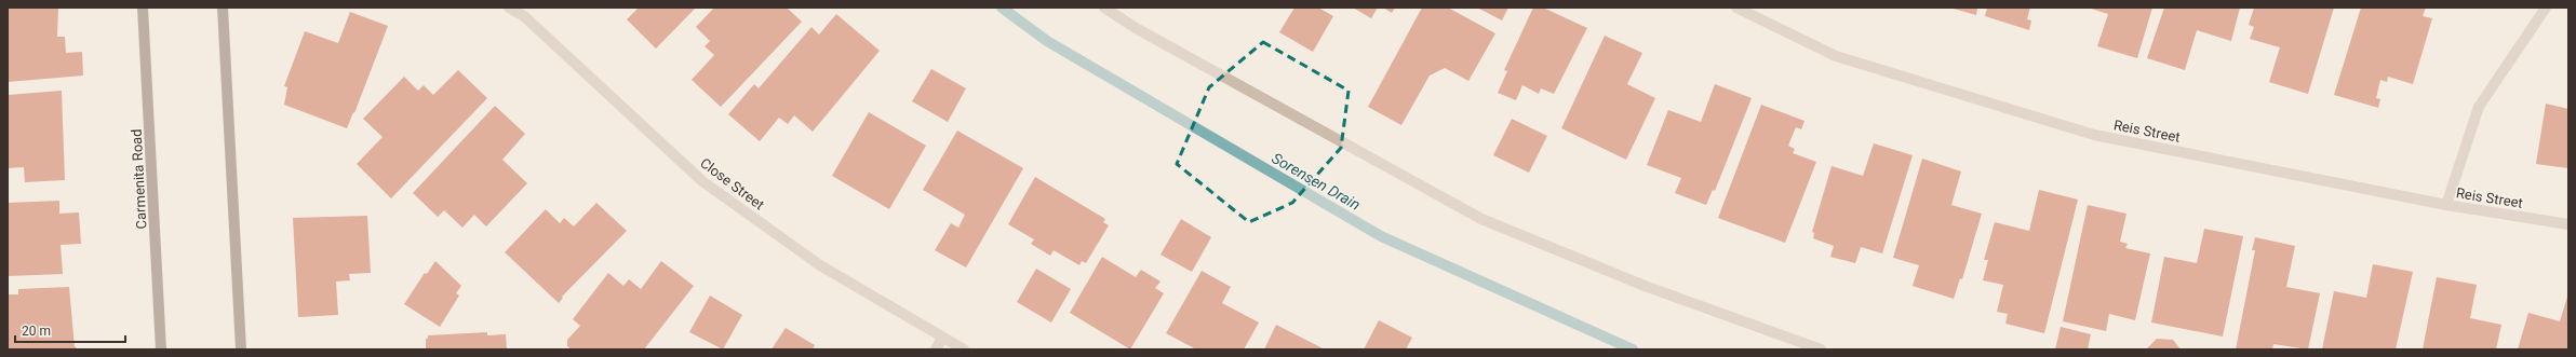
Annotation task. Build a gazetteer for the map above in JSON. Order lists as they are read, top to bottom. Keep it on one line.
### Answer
{"streets":{"main road":["Carmenita Road"],"street":["Reis Street","Close Street"]},"water":["Sorensen Drain"],"scale_bar":"20 m"}
